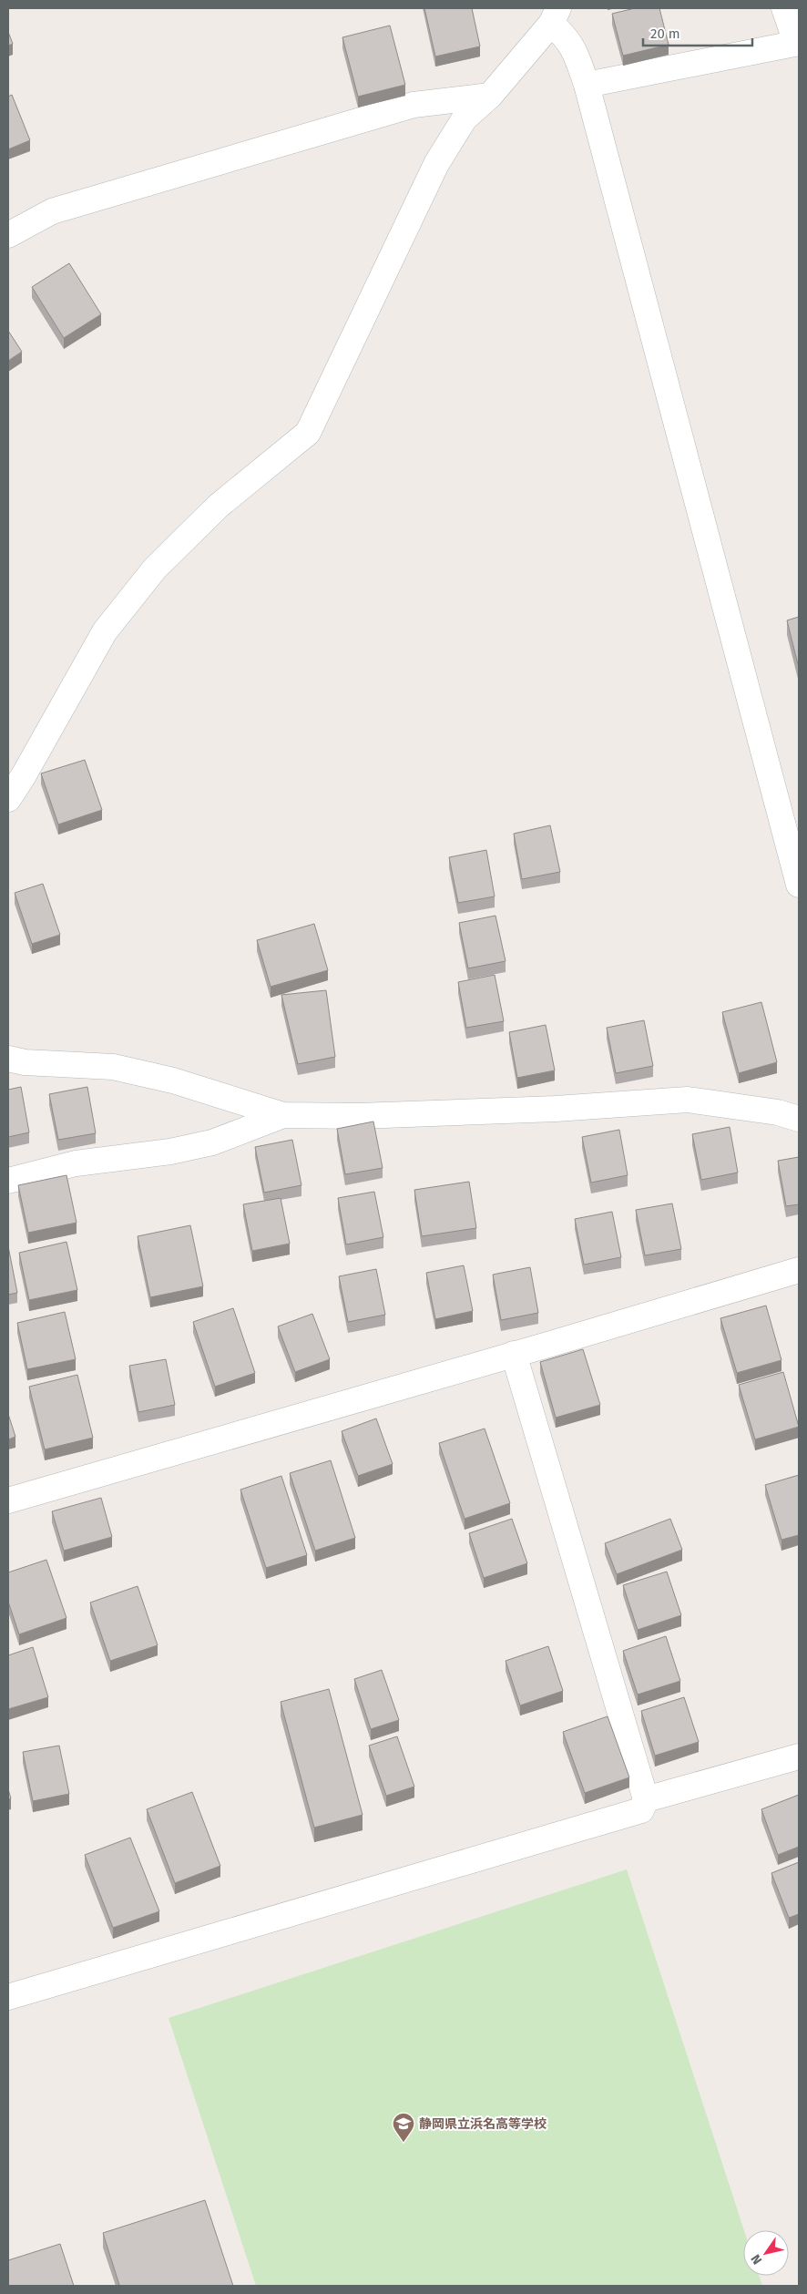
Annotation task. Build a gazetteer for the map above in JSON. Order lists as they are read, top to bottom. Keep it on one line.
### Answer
{"places":{"school or university":["静岡県立浜名高等学校"]},"scale_bar":"20 m","north":"bottom left"}
